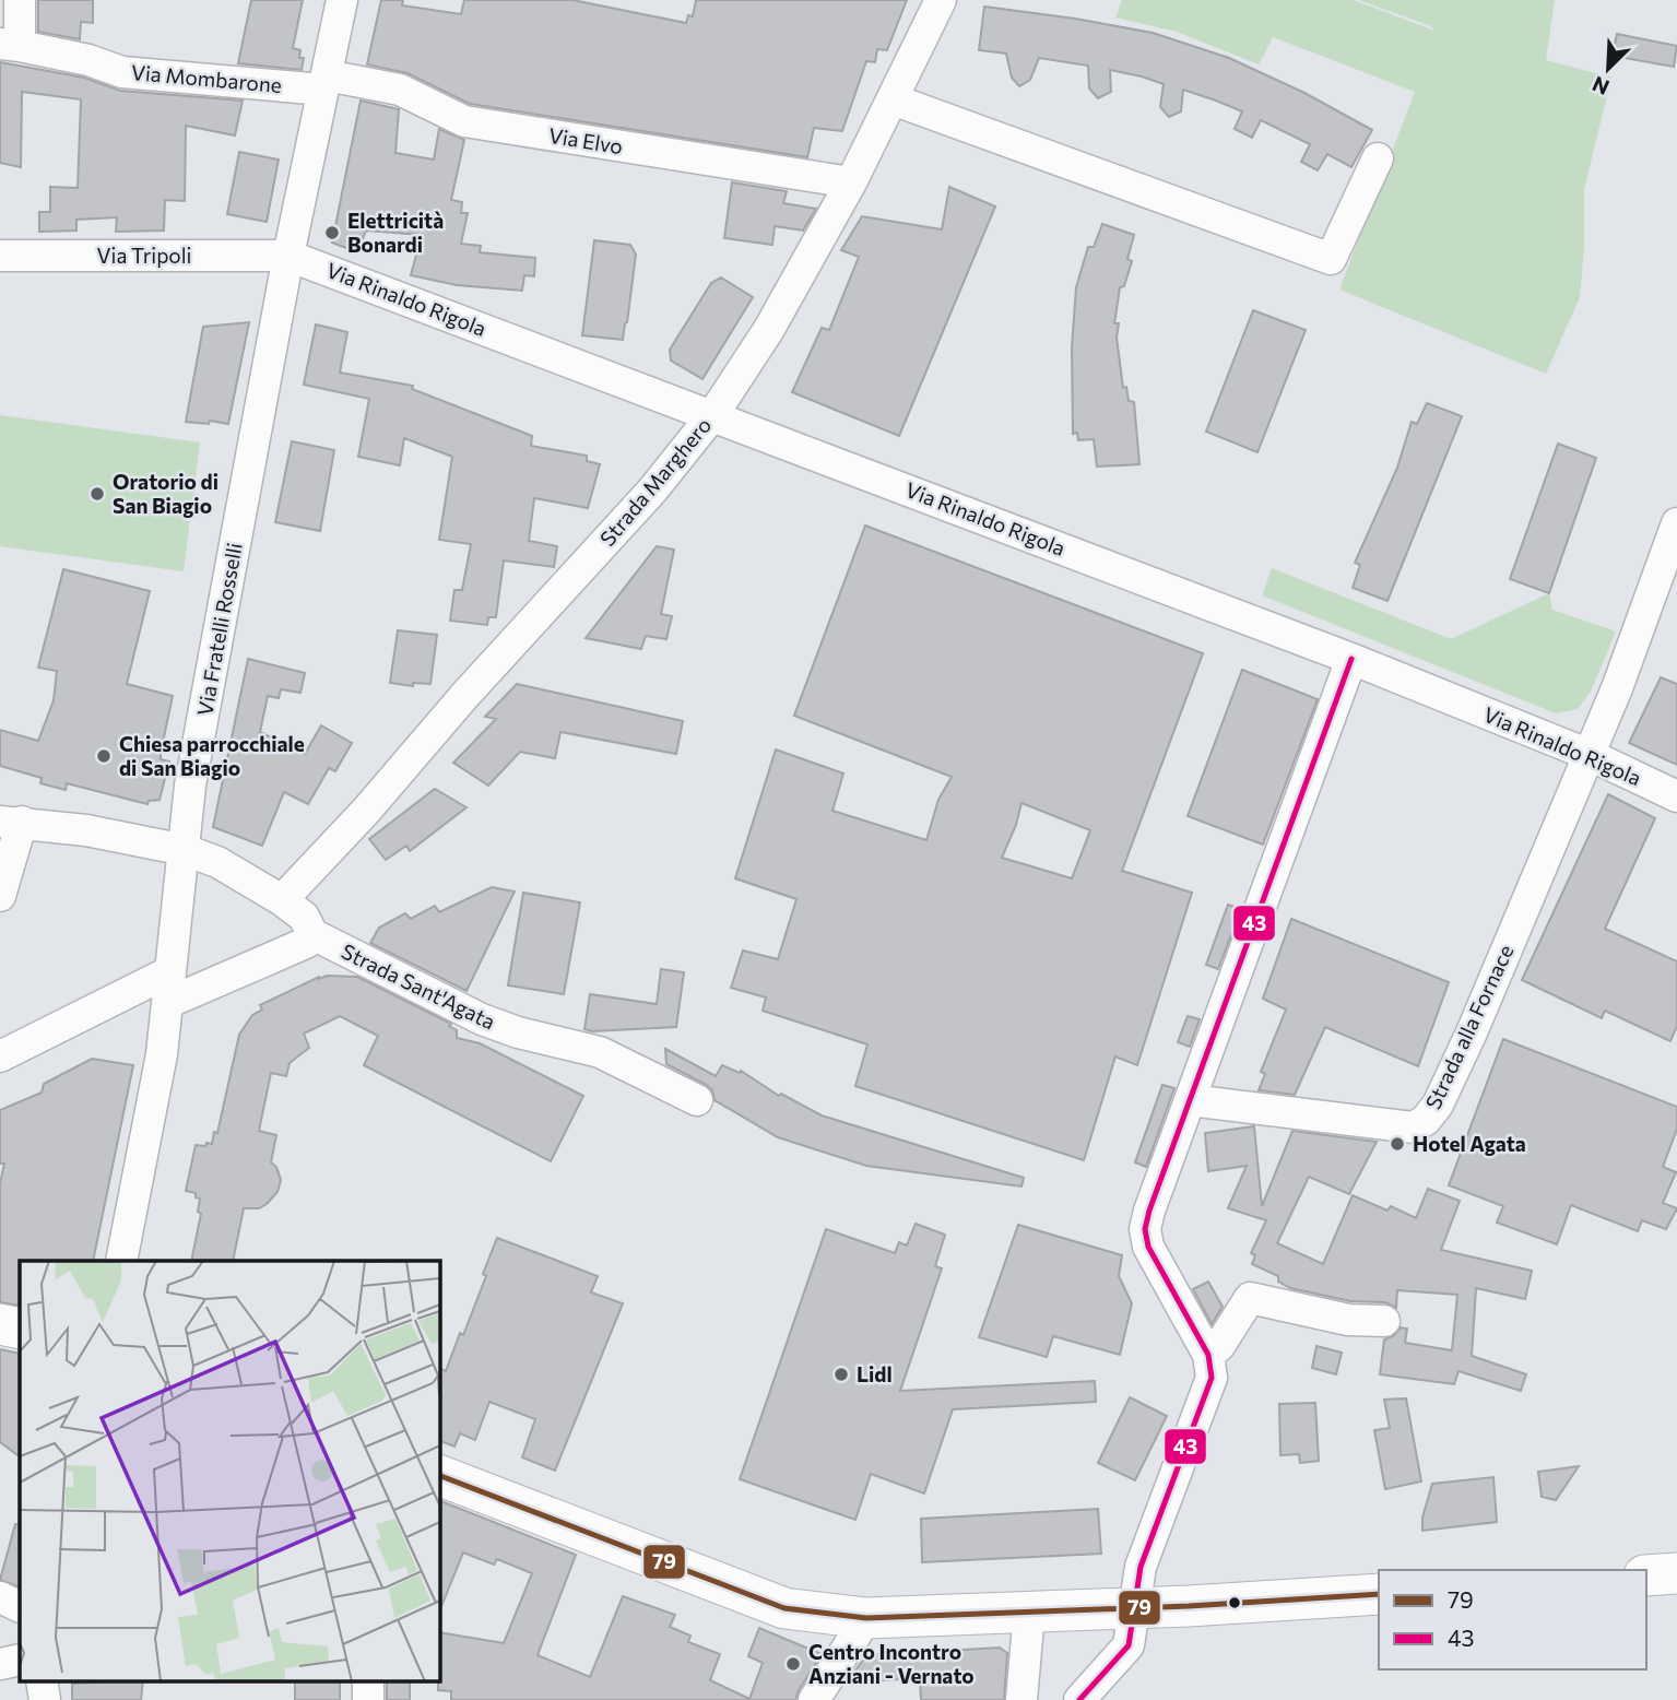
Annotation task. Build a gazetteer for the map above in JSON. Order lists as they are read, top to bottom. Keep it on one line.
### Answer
{"streets":{"street":["Via Mombarone","Via Elvo","Via Tripoli","Via Rinaldo Rigola","Strada Marghero","Via Fratelli Rosselli","Strada Sant'Agata","Strada alla Fornace"]},"crossings":[["Via Mombarone","Via Elvo"],["Via Mombarone","Via Fratelli Rosselli"],["Via Elvo","Strada Marghero"],["Via Elvo","Via Fratelli Rosselli"],["Via Tripoli","Via Rinaldo Rigola"],["Via Tripoli","Via Fratelli Rosselli"],["Via Rinaldo Rigola","Strada Marghero"],["Via Rinaldo Rigola","Via Fratelli Rosselli"],["Via Rinaldo Rigola","Strada alla Fornace"]],"places":["Elettricità Bonardi","Oratorio di San Biagio","Chiesa parrocchiale di San Biagio","Hotel Agata","Lidl","Centro Incontro Anziani - Vernato"],"lines":["transit line 43","transit line 79"],"legend":["79","43"],"north":"bottom left"}
